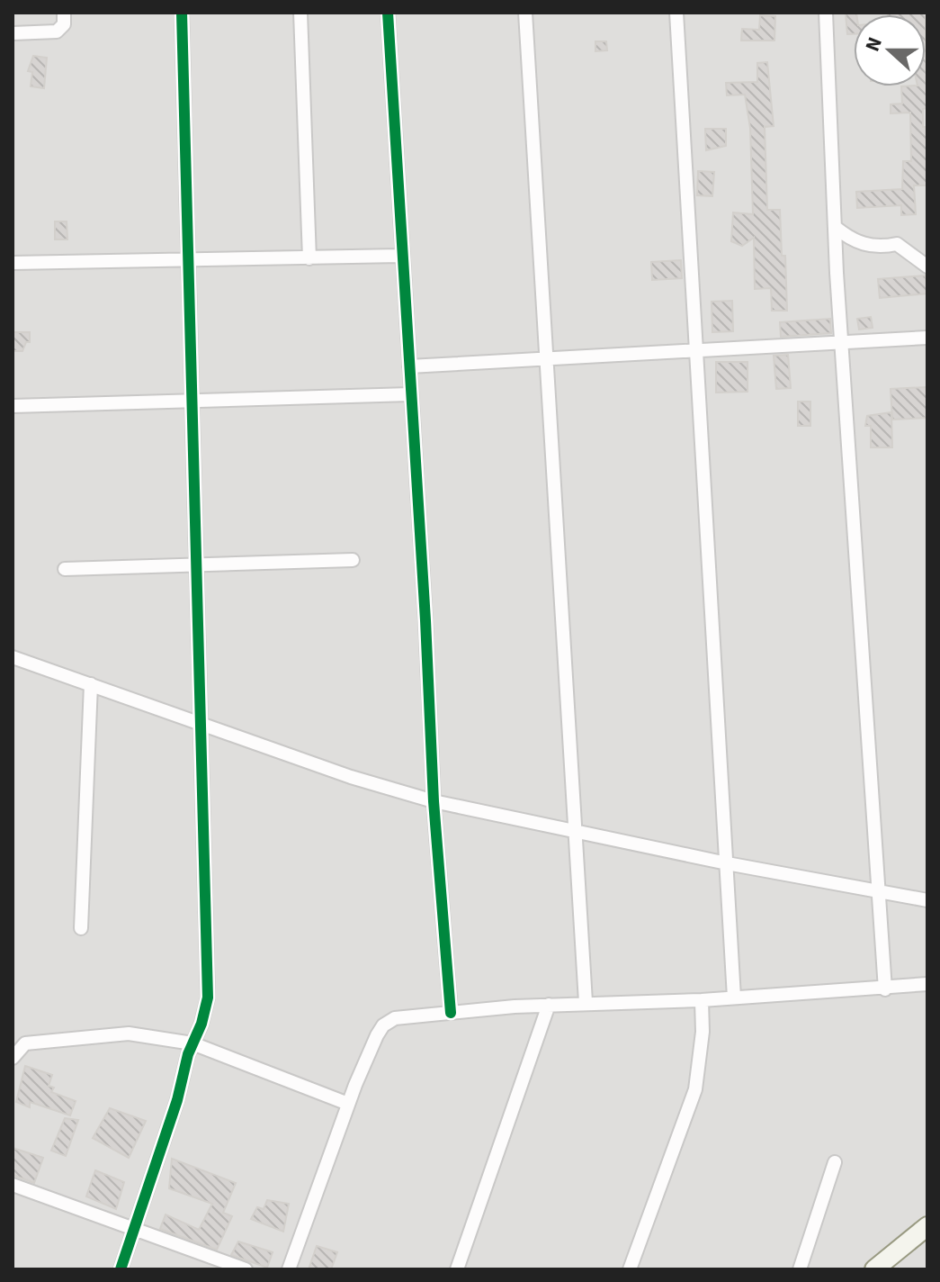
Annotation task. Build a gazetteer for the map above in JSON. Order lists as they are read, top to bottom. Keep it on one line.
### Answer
{"north":"left"}
